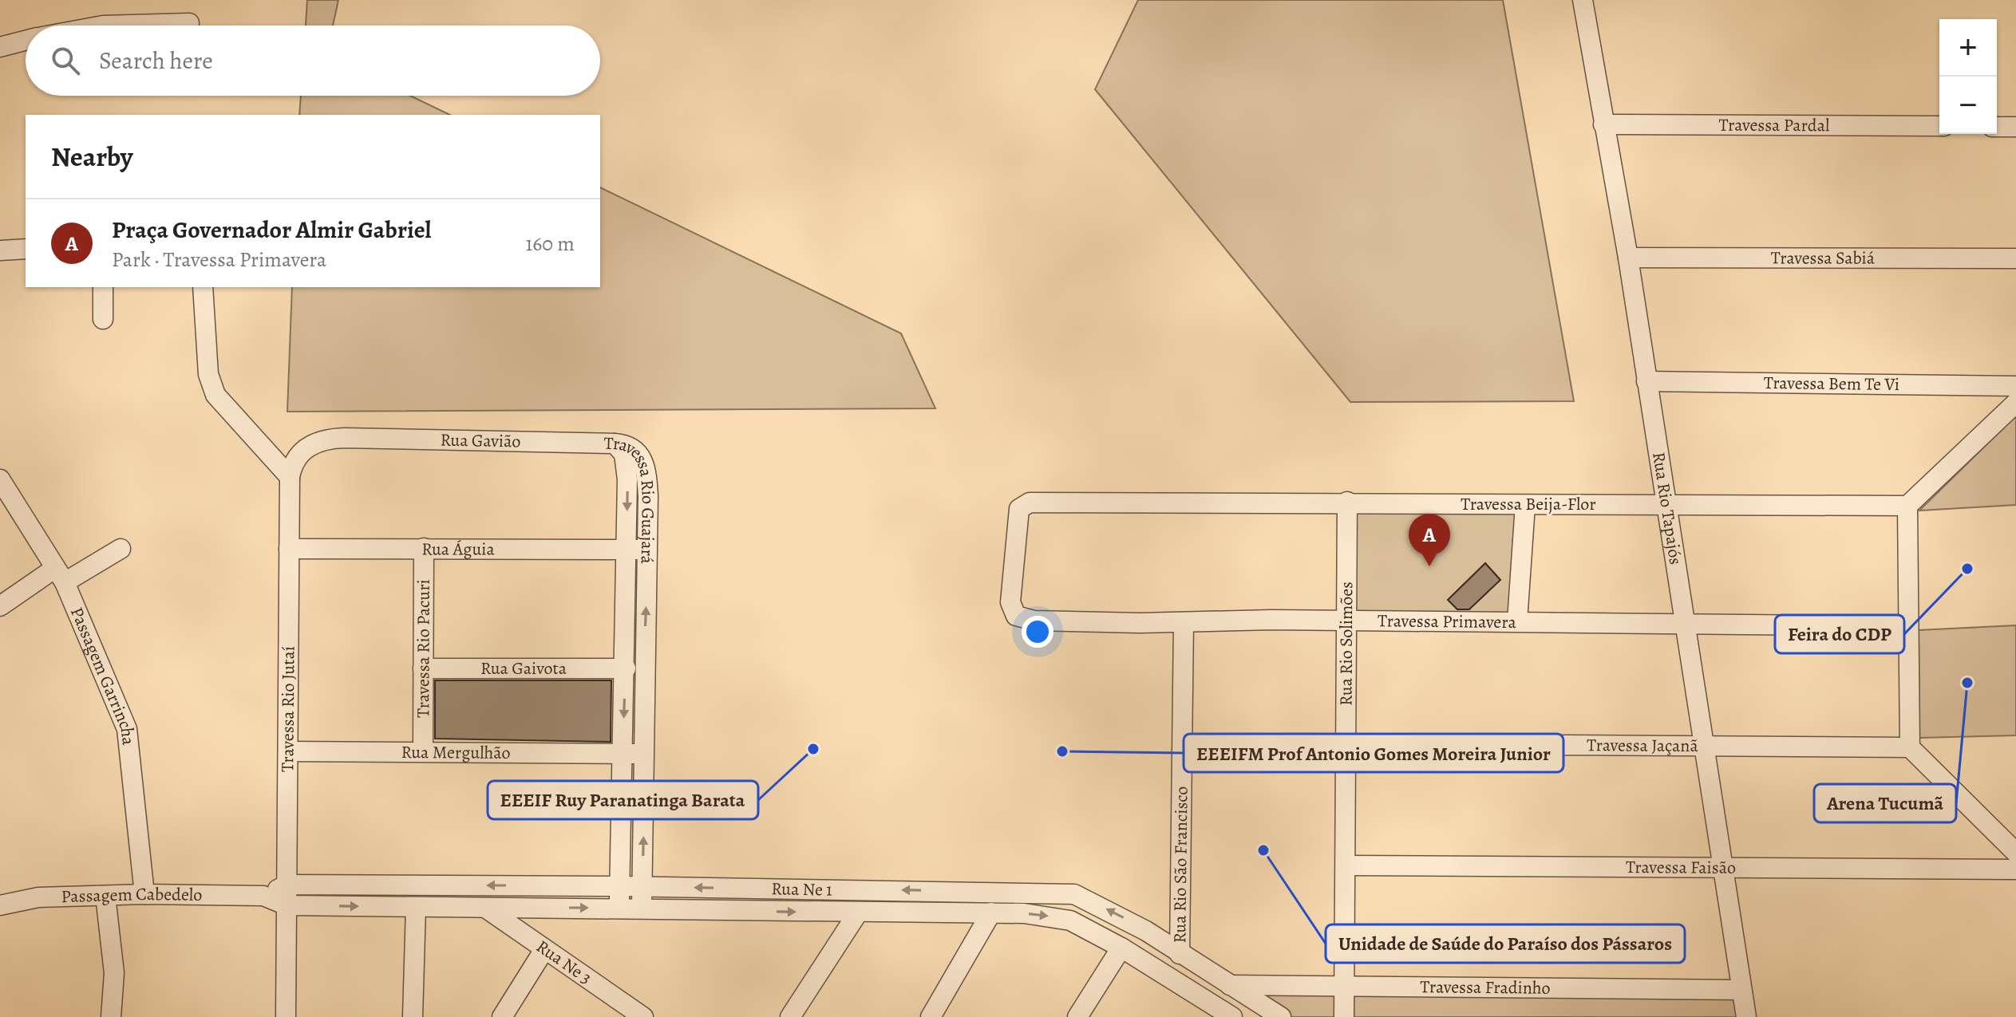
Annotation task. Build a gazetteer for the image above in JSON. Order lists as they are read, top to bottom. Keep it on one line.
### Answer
{"streets":{"street":["Travessa Pardal","Travessa Sabiá","Travessa Bem Te Vi","Rua Gavião","Travessa Beija-Flor","Rua Rio Tapajós","Travessa Rio Guajará","Rua Águia","Travessa Primavera","Rua Rio Solimões","Travessa Rio Pacuri","Rua Gaivota","Passagem Garrincha","Travessa Rio Jutaí","Travessa Jaçanã","Rua Mergulhão","Rua Rio São Francisco","Travessa Faisão","Rua Ne 1","Passagem Cabedelo","Rua Ne 3","Travessa Fradinho"]},"crossings":[["Travessa Pardal","Rua Rio Tapajós"],["Travessa Sabiá","Rua Rio Tapajós"],["Travessa Bem Te Vi","Rua Rio Tapajós"],["Rua Gavião","Travessa Rio Guajará"],["Rua Gavião","Travessa Rio Jutaí"],["Travessa Beija-Flor","Rua Rio Tapajós"],["Travessa Beija-Flor","Travessa Primavera"],["Travessa Beija-Flor","Rua Rio Solimões"],["Rua Rio Tapajós","Travessa Primavera"],["Rua Rio Tapajós","Travessa Jaçanã"],["Rua Rio Tapajós","Travessa Faisão"],["Rua Rio Tapajós","Travessa Fradinho"],["Travessa Rio Guajará","Rua Águia"],["Travessa Rio Guajará","Rua Gaivota"],["Travessa Rio Guajará","Rua Mergulhão"],["Travessa Rio Guajará","Rua Ne 1"],["Rua Águia","Travessa Rio Pacuri"],["Rua Águia","Travessa Rio Jutaí"],["Travessa Primavera","Rua Rio Solimões"],["Travessa Primavera","Rua Rio São Francisco"],["Rua Rio Solimões","Travessa Jaçanã"],["Rua Rio Solimões","Travessa Faisão"],["Rua Rio Solimões","Travessa Fradinho"],["Travessa Rio Pacuri","Rua Gaivota"],["Travessa Rio Pacuri","Rua Mergulhão"],["Passagem Garrincha","Passagem Cabedelo"],["Travessa Rio Jutaí","Rua Mergulhão"],["Travessa Rio Jutaí","Rua Ne 1"],["Travessa Rio Jutaí","Passagem Cabedelo"],["Travessa Jaçanã","Rua Rio São Francisco"],["Rua Rio São Francisco","Rua Ne 1"],["Rua Ne 1","Passagem Cabedelo"],["Rua Ne 1","Rua Ne 3"],["Rua Ne 1","Travessa Fradinho"]],"places":["Feira do CDP","Arena Tucumã","EEEIF Ruy Paranatinga Barata","EEEIFM Prof Antonio Gomes Moreira Junior","Unidade de Saúde do Paraíso dos Pássaros"],"page":{"map_buttons":["+","−"],"search":"Search here","heading":"Nearby","list":[{"mark":"A","name":"Praça Governador Almir Gabriel","note":"Park · Travessa Primavera","value":"160 m"}],"pins":"A"}}
